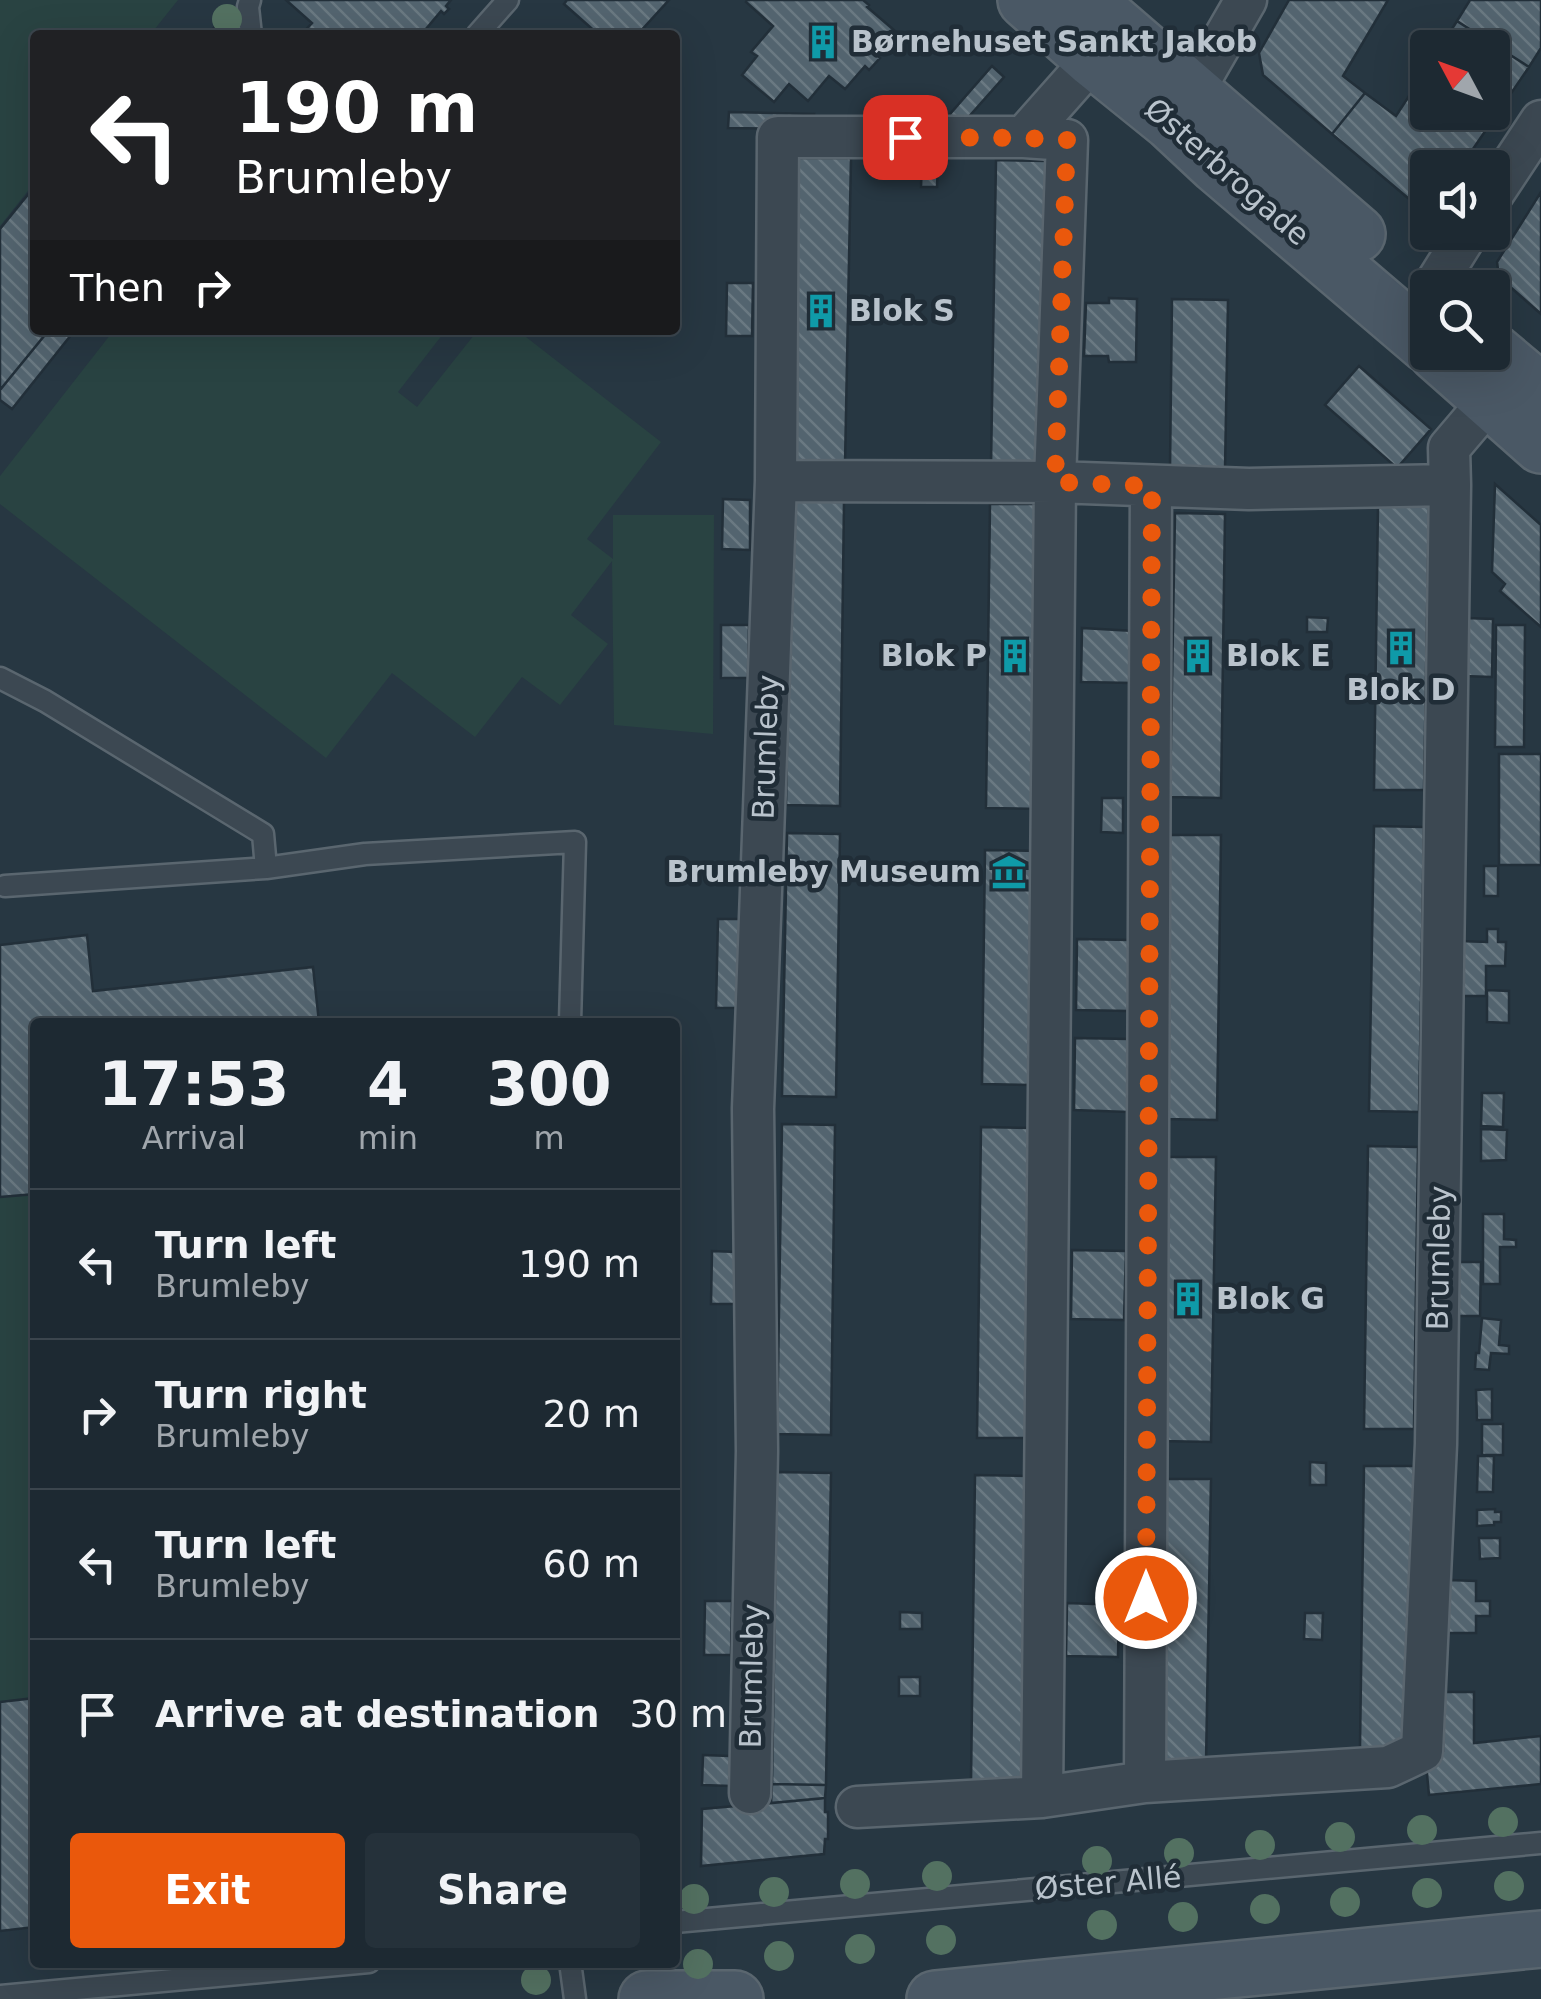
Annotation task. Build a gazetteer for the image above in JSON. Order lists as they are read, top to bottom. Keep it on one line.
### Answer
{"streets":{"street":["Østerbrogade","Brumleby"],"lane":["Øster Allé"]},"crossings":[["Østerbrogade","Brumleby"]],"places":{"building":["Børnehuset Sankt Jakob","Blok S","Blok D","Blok P","Blok E","Blok G"],"museum":["Brumleby Museum"]},"north":"top left","page":{"turn":["190 m","Brumleby"],"then":"Then","eta":["17:53","Arrival","4","min","300","m"],"list":[{"name":"Turn left","note":"Brumleby","value":"190 m"},{"name":"Turn right","note":"Brumleby","value":"20 m"},{"name":"Turn left","note":"Brumleby","value":"60 m"},{"name":"Arrive at destination","value":"30 m"}],"buttons":["Exit","Share"]}}
